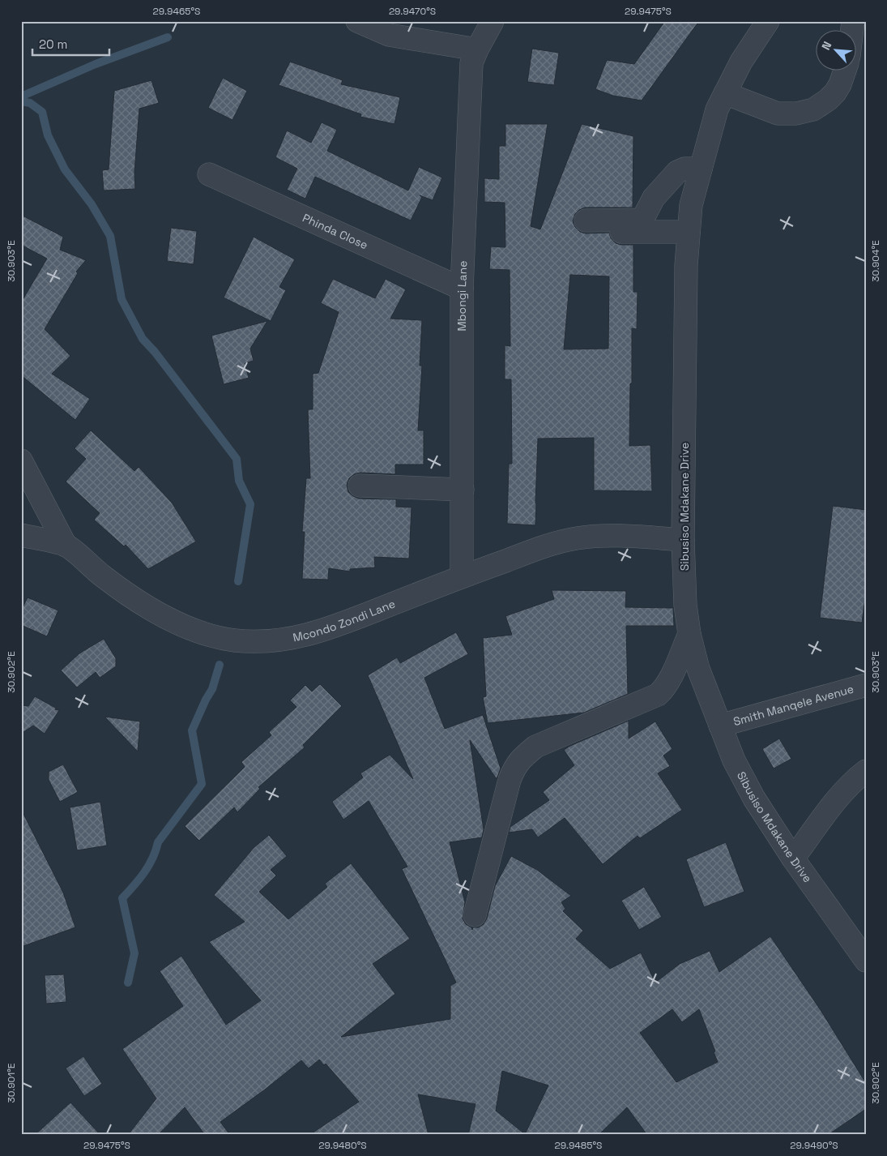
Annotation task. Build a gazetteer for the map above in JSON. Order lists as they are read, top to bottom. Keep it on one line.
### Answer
{"streets":{"street":["Phinda Close","Mbongi Lane","Sibusiso Mdakane Drive","Mcondo Zondi Lane","Smith Manqele Avenue"]},"crossings":[["Phinda Close","Mbongi Lane"],["Mbongi Lane","Mcondo Zondi Lane"],["Sibusiso Mdakane Drive","Mcondo Zondi Lane"],["Sibusiso Mdakane Drive","Smith Manqele Avenue"]],"scale_bar":"20 m","north":"top left","coordinates":["29.9465°S","29.9470°S","29.9475°S","30.903°E","30.904°E","30.902°E","30.901°E","29.9480°S","29.9485°S","29.9490°S"]}
